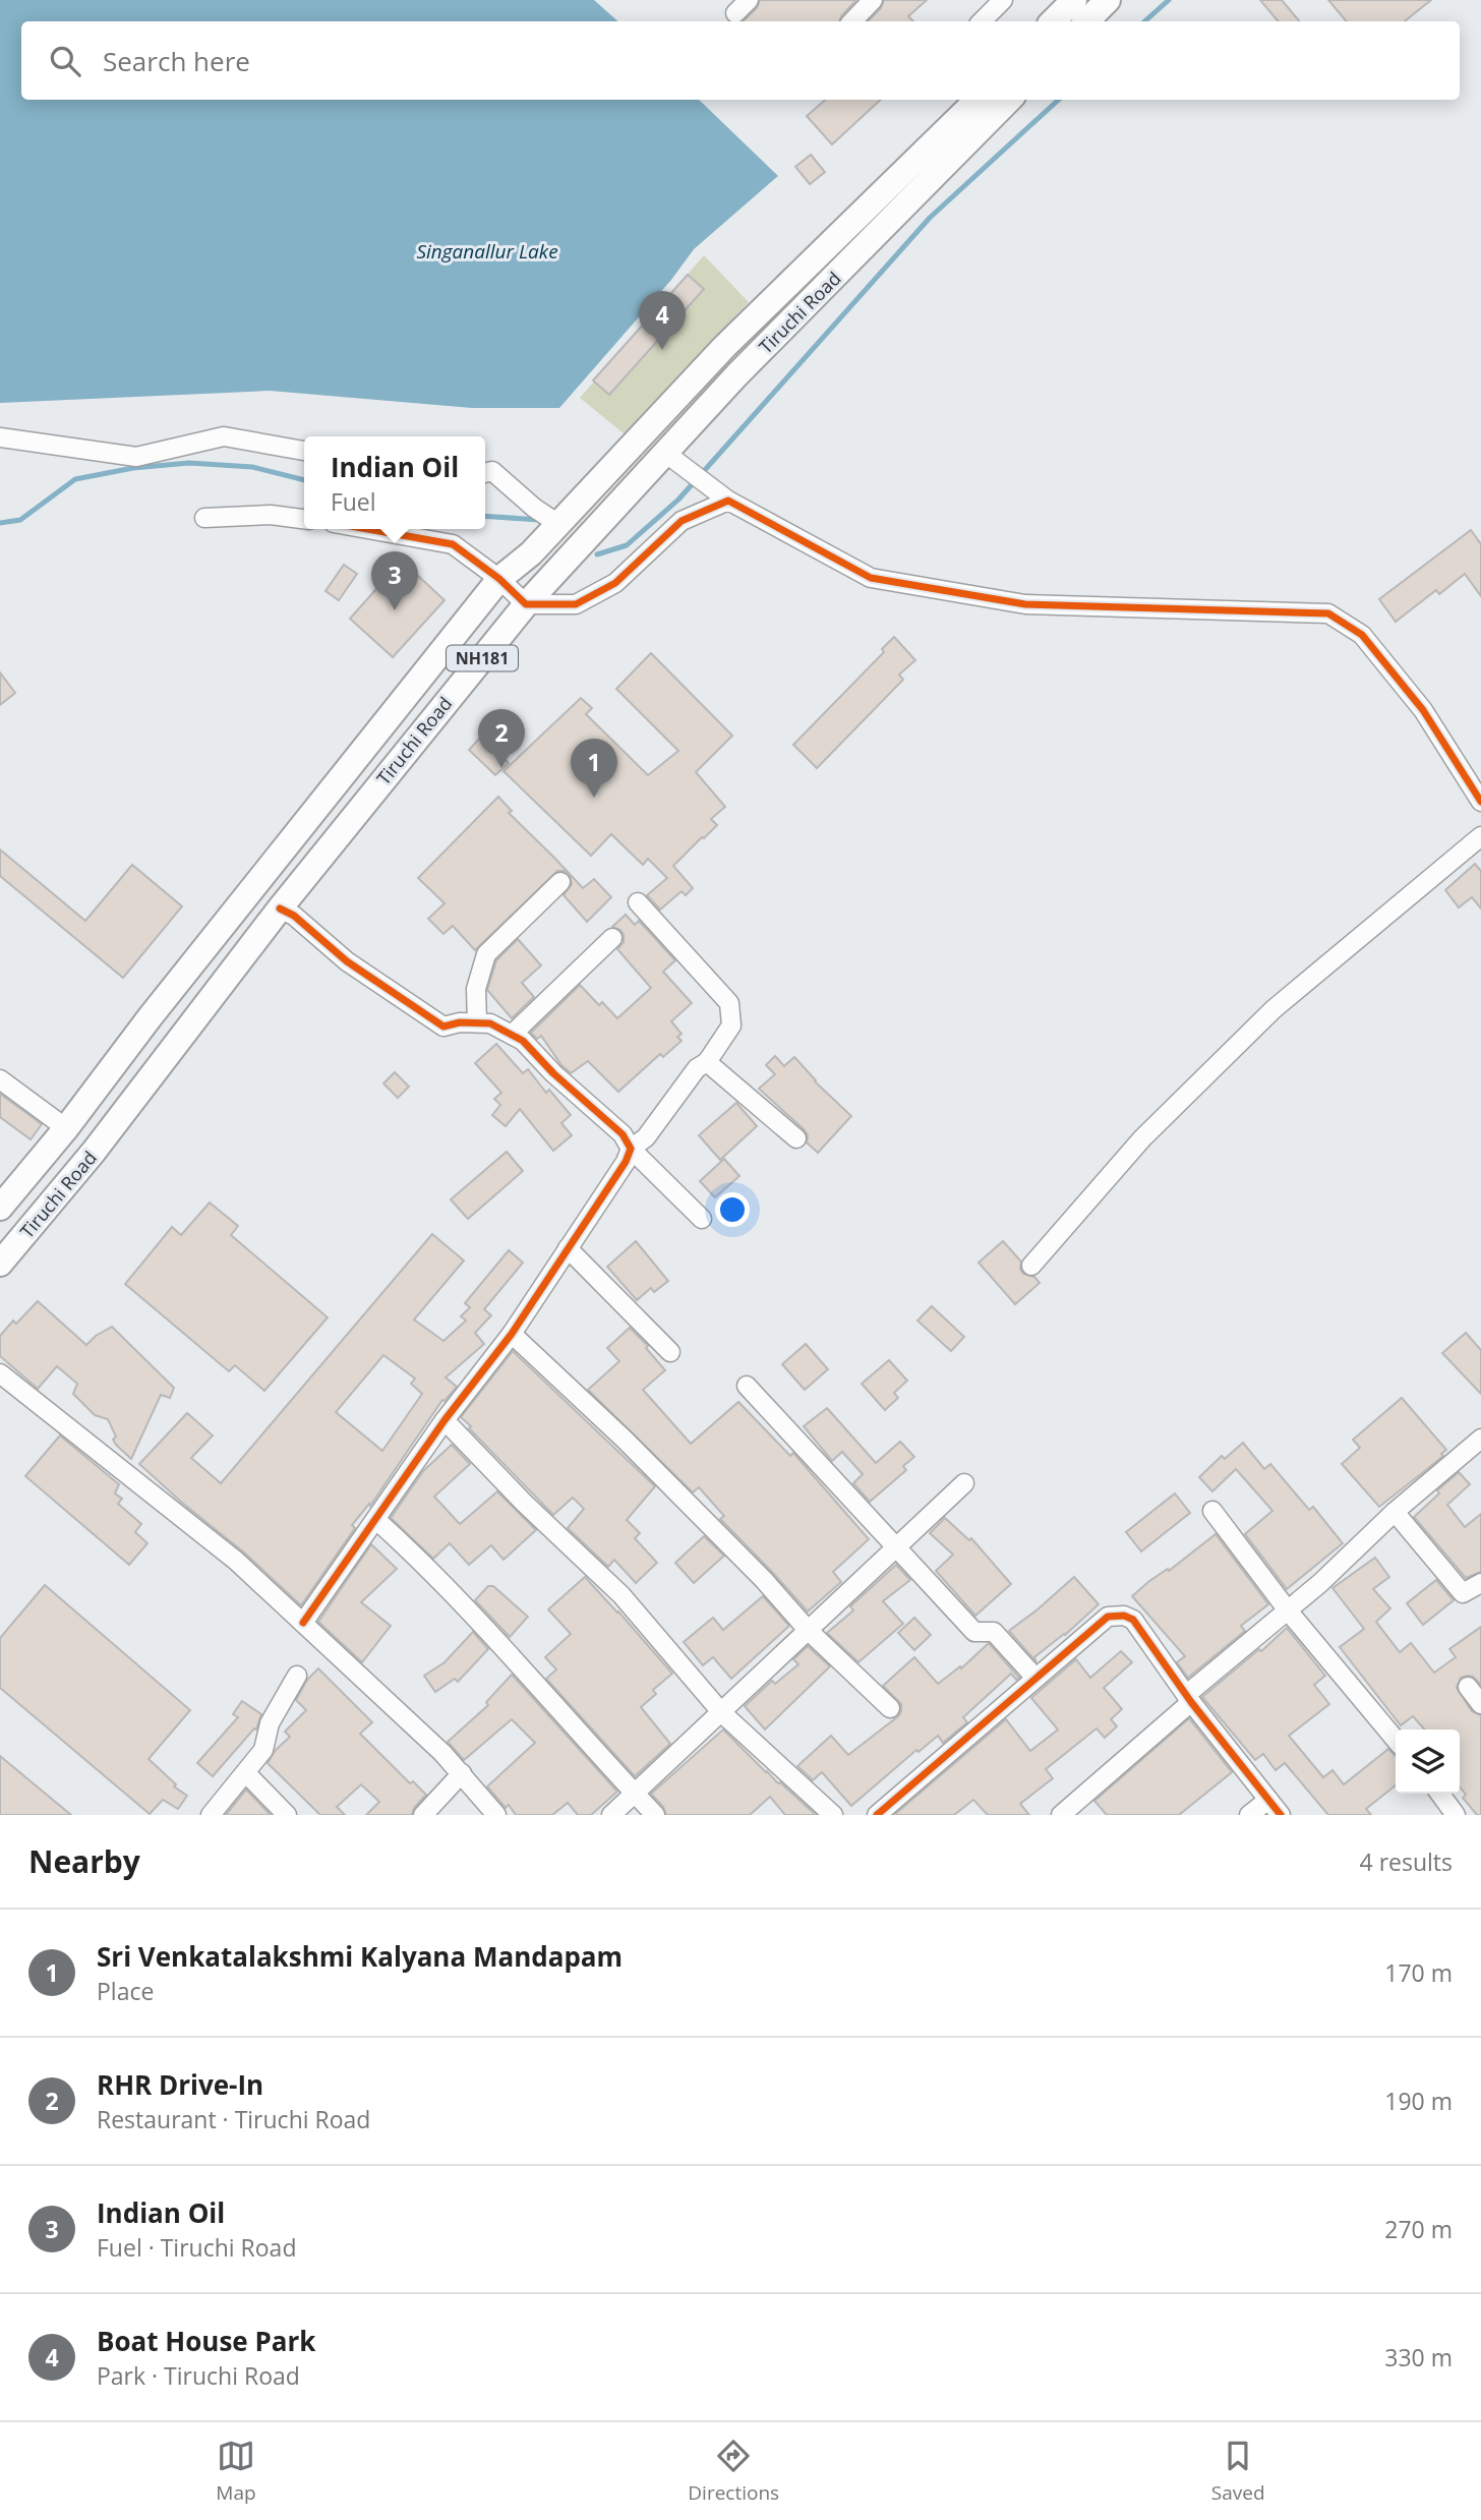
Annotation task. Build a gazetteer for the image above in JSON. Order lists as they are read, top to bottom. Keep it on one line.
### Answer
{"streets":{"highway":["Tiruchi Road","NH181"]},"water":["Singanallur Lake"],"page":{"search":"Search here","pins":["4","3","2","1"],"popup":["Indian Oil","Fuel"],"heading":["Nearby","4 results"],"list":[{"mark":"1","name":"Sri Venkatalakshmi Kalyana Mandapam","note":"Place","value":"170 m"},{"mark":"2","name":"RHR Drive-In","note":"Restaurant · Tiruchi Road","value":"190 m"},{"mark":"3","name":"Indian Oil","note":"Fuel · Tiruchi Road","value":"270 m"},{"mark":"4","name":"Boat House Park","note":"Park · Tiruchi Road","value":"330 m"}],"nav":["Map","Directions","Saved"]}}
